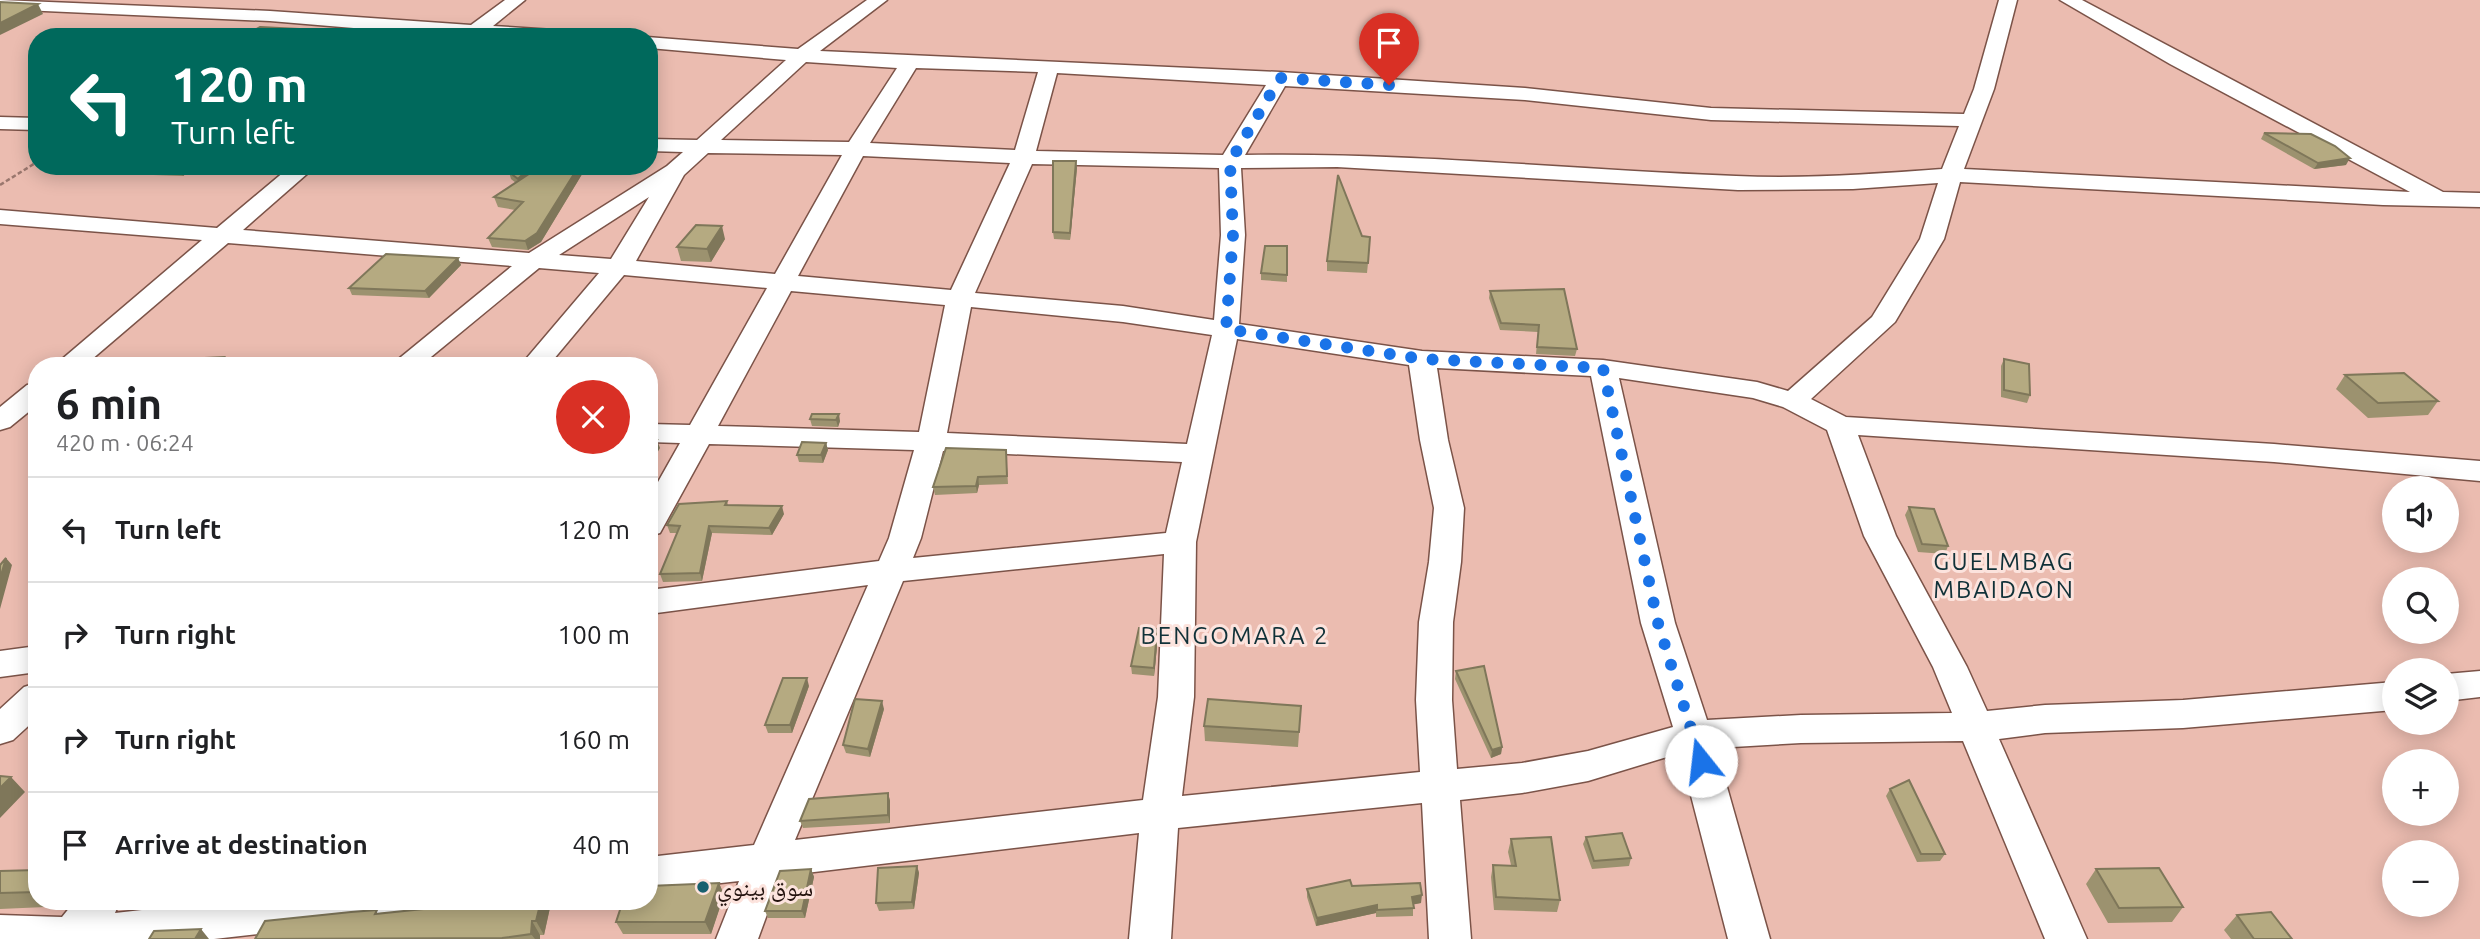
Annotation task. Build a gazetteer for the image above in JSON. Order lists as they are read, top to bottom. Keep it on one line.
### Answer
{"districts":["GUELMBAG MBAIDAON","BENGOMARA 2"],"places":["سوق بينوي"],"page":{"turn":["120 m","Turn left"],"heading":["6 min","420 m · 06:24"],"map_buttons":["+","−"],"list":[{"name":"Turn left","value":"120 m"},{"name":"Turn right","value":"100 m"},{"name":"Turn right","value":"160 m"},{"name":"Arrive at destination","value":"40 m"}]}}
